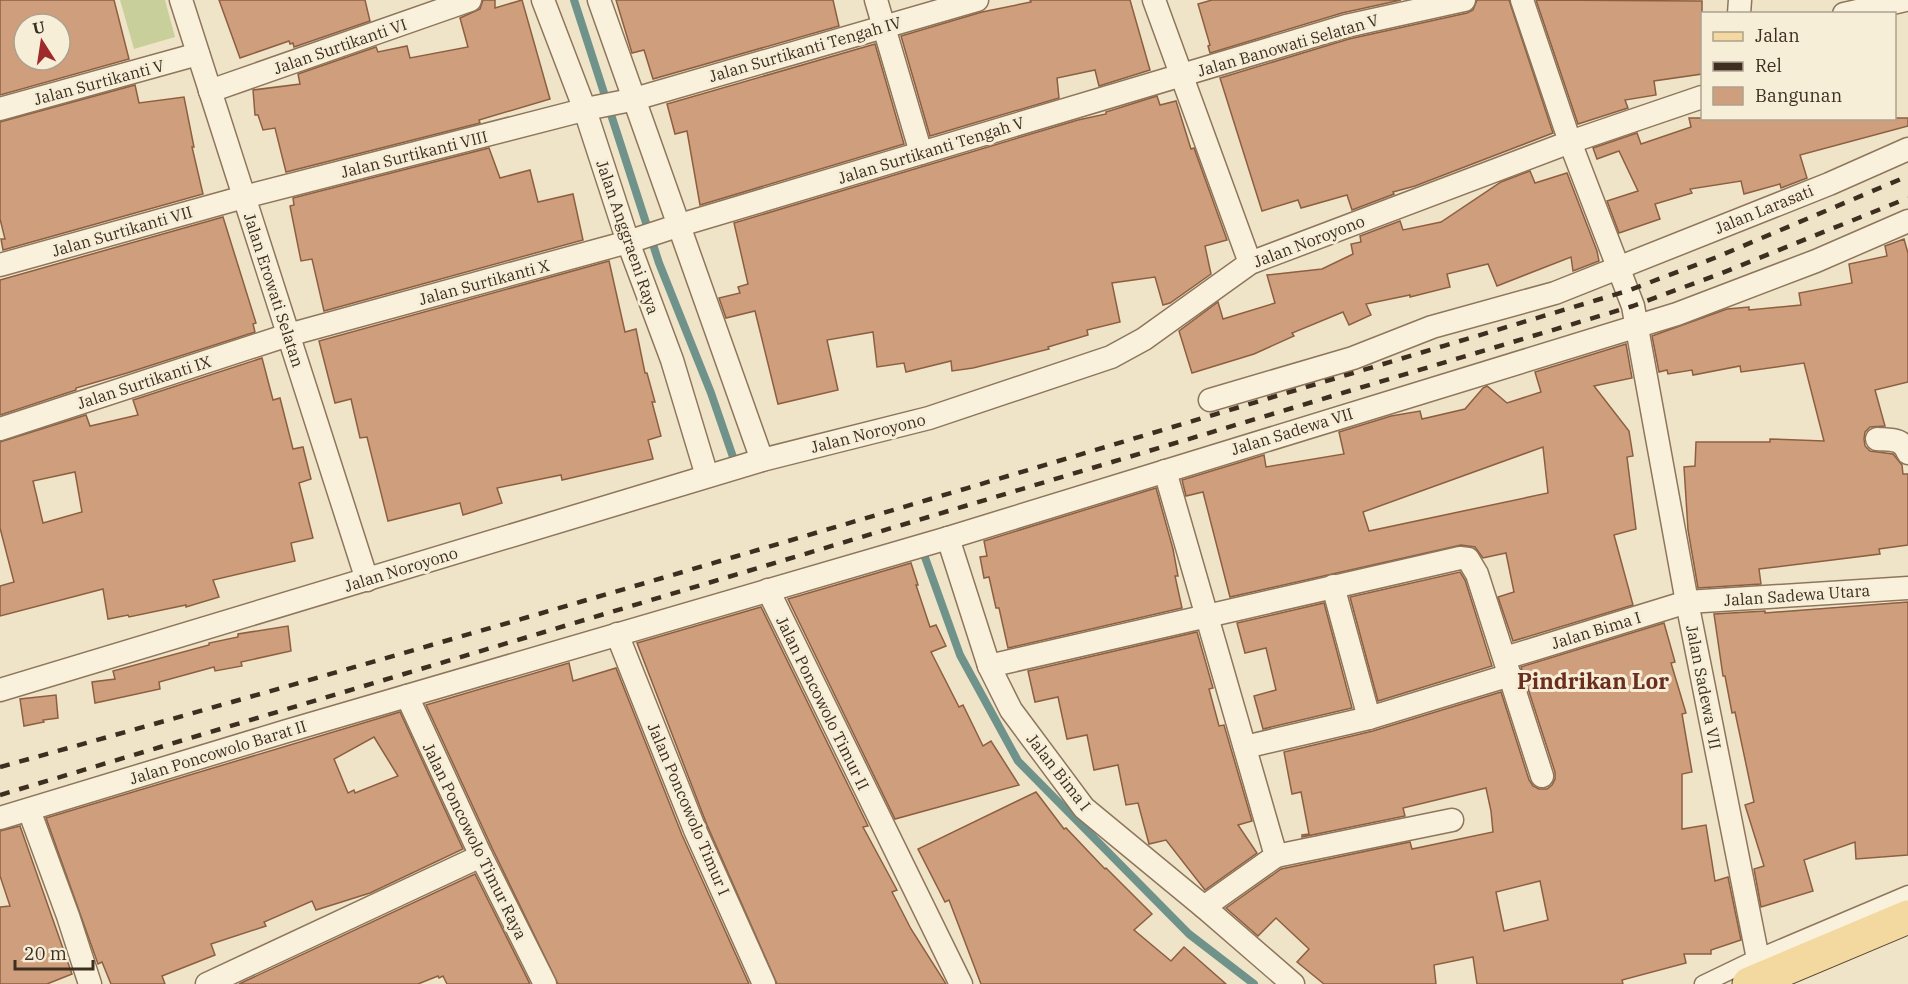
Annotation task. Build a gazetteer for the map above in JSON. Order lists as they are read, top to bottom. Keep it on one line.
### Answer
{"streets":{"street":["Jalan Banowati Selatan V","Jalan Surtikanti VI","Jalan Surtikanti Tengah IV","Jalan Surtikanti V","Jalan Surtikanti Tengah V","Jalan Surtikanti VIII","Jalan Larasati","Jalan Surtikanti VII","Jalan Anggraeni Raya","Jalan Noroyono","Jalan Surtikanti X","Jalan Erowati Selatan","Jalan Surtikanti IX","Jalan Sadewa VII","Jalan Sadewa Utara","Jalan Bima I","Jalan Poncowolo Timur II","Jalan Poncowolo Barat II","Jalan Poncowolo Timur I","Jalan Poncowolo Timur Raya"]},"crossings":[["Jalan Banowati Selatan V","Jalan Surtikanti Tengah V"],["Jalan Surtikanti VI","Jalan Erowati Selatan"],["Jalan Surtikanti Tengah IV","Jalan Surtikanti VIII"],["Jalan Surtikanti Tengah IV","Jalan Anggraeni Raya"],["Jalan Surtikanti V","Jalan Erowati Selatan"],["Jalan Surtikanti Tengah V","Jalan Surtikanti X"],["Jalan Surtikanti VIII","Jalan Surtikanti VII"],["Jalan Surtikanti VIII","Jalan Anggraeni Raya"],["Jalan Surtikanti VIII","Jalan Erowati Selatan"],["Jalan Surtikanti VII","Jalan Erowati Selatan"],["Jalan Anggraeni Raya","Jalan Noroyono"],["Jalan Anggraeni Raya","Jalan Surtikanti X"],["Jalan Noroyono","Jalan Erowati Selatan"],["Jalan Surtikanti X","Jalan Erowati Selatan"],["Jalan Surtikanti X","Jalan Surtikanti IX"],["Jalan Erowati Selatan","Jalan Surtikanti IX"],["Jalan Sadewa VII","Jalan Sadewa Utara"],["Jalan Sadewa VII","Jalan Bima I"],["Jalan Sadewa Utara","Jalan Bima I"],["Jalan Poncowolo Barat II","Jalan Poncowolo Timur Raya"]],"districts":["Pindrikan Lor"],"legend":["Jalan","Rel","Bangunan"],"scale_bar":"20 m","north":"top"}
